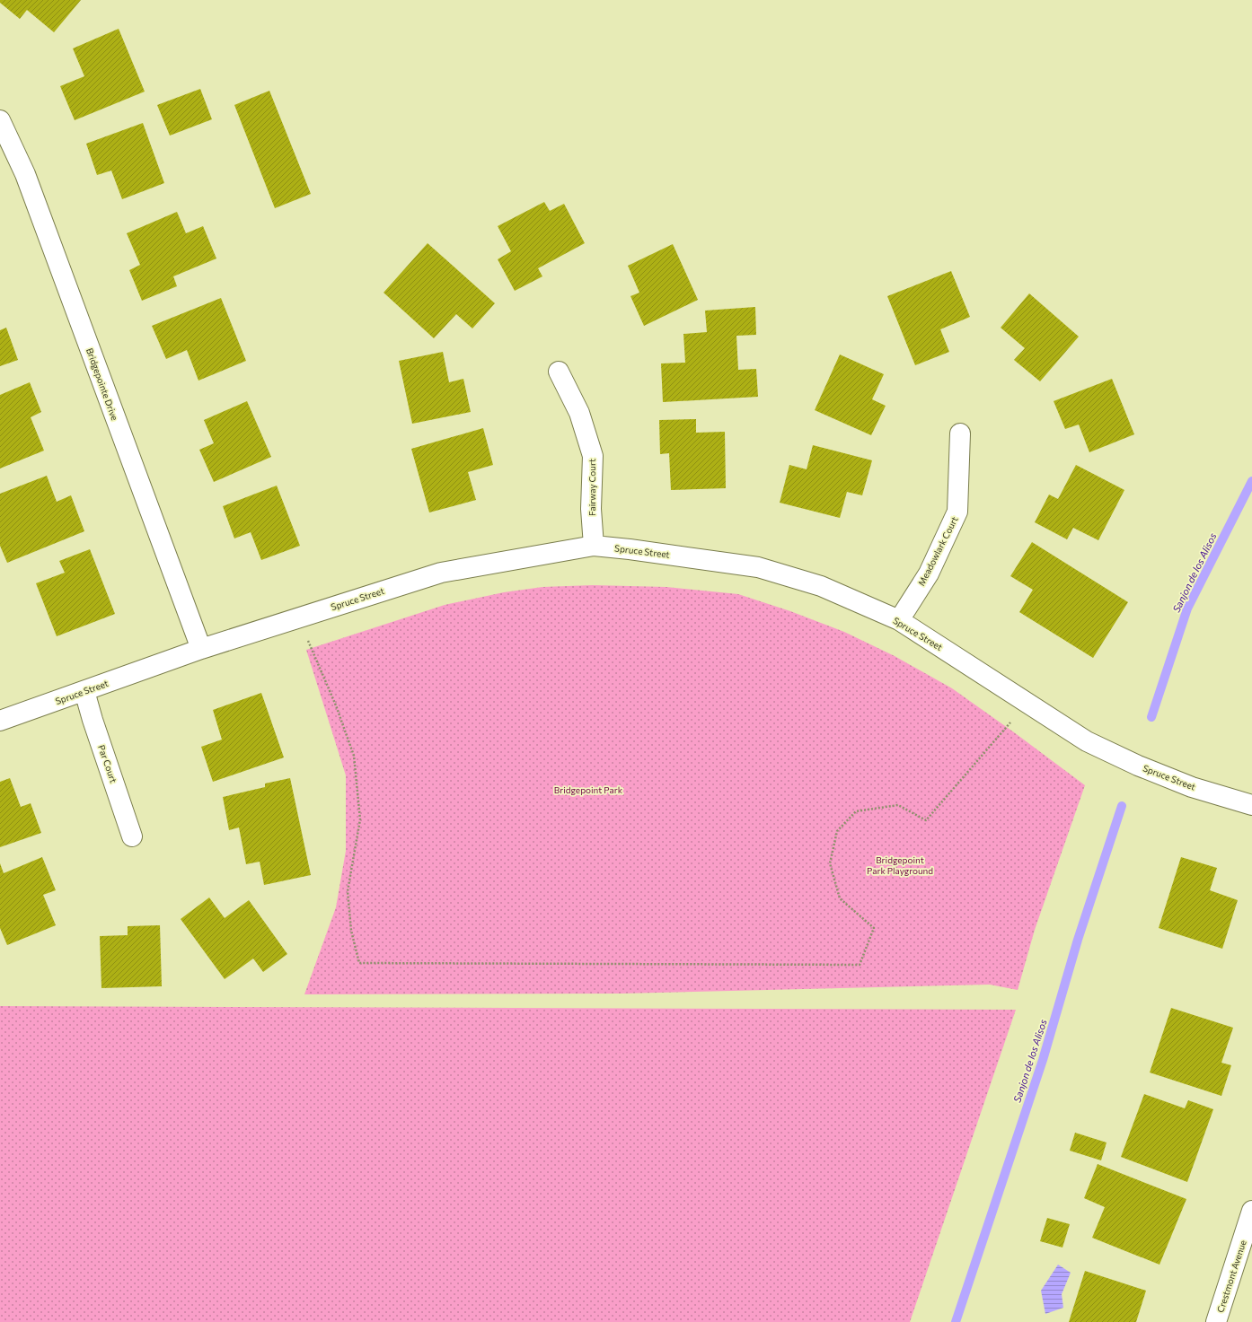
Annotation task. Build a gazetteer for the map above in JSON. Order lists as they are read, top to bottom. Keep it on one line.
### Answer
{"streets":{"street":["Bridgepointe Drive","Fairway Court","Spruce Street","Meadowlark Court","Par Court","Crestmont Avenue"]},"crossings":[["Bridgepointe Drive","Spruce Street"],["Fairway Court","Spruce Street"],["Spruce Street","Meadowlark Court"],["Spruce Street","Par Court"]],"water":["Sanjon de los Alisos"],"parks":["Bridgepoint Park","Bridgepoint Park Playground"]}
